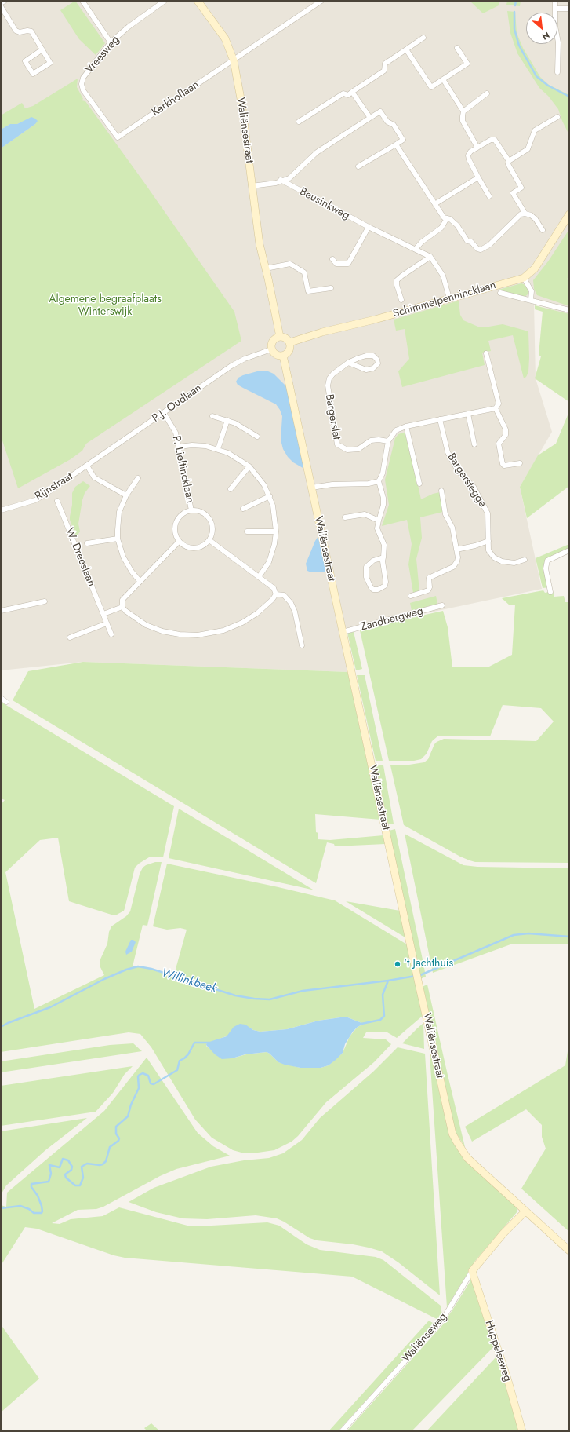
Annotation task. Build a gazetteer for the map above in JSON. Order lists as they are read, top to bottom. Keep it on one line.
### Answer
{"streets":{"street":["Vreesweg","Kerkhoflaan","Waliënsestraat","Beusinkweg","Schimmelpennincklaan","P.J. Oudlaan","Bargerslat","P. Lieftincklaan","Bargerstegge","Rijnstraat","W. Dreeslaan","Zandbergweg","Waliënseweg","Huppelseweg"]},"crossings":[["Vreesweg","Kerkhoflaan"],["Kerkhoflaan","Waliënsestraat"],["Waliënsestraat","Schimmelpennincklaan"],["Waliënsestraat","P.J. Oudlaan"],["Waliënsestraat","Zandbergweg"],["Waliënsestraat","Waliënseweg"],["Schimmelpennincklaan","P.J. Oudlaan"],["P.J. Oudlaan","P. Lieftincklaan"],["P.J. Oudlaan","Rijnstraat"],["Waliënseweg","Huppelseweg"]],"water":["Willinkbeek"],"parks":["Algemene begraafplaats Winterswijk"],"places":["'t Jachthuis"],"north":"bottom right"}
